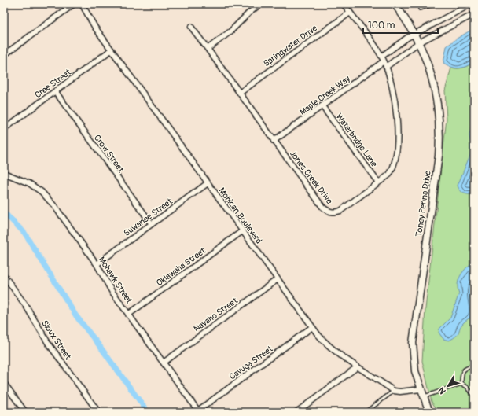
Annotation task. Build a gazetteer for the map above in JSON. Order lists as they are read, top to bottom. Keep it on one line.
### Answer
{"streets":{"street":["Springwater Drive","Cree Street","Maple Creek Way","Waterbridge Lane","Crow Street","Jones Creek Drive","Toney Penna Drive","Mohican Boulevard","Suwanee Street","Oklawaha Street","Mohawk Street","Navaho Street","Sioux Street","Cayuga Street"]},"crossings":[["Springwater Drive","Jones Creek Drive"],["Cree Street","Crow Street"],["Cree Street","Mohican Boulevard"],["Maple Creek Way","Waterbridge Lane"],["Maple Creek Way","Jones Creek Drive"],["Maple Creek Way","Toney Penna Drive"],["Waterbridge Lane","Jones Creek Drive"],["Crow Street","Suwanee Street"],["Mohican Boulevard","Suwanee Street"],["Mohican Boulevard","Oklawaha Street"],["Mohican Boulevard","Navaho Street"],["Mohican Boulevard","Cayuga Street"],["Suwanee Street","Mohawk Street"],["Oklawaha Street","Mohawk Street"],["Mohawk Street","Navaho Street"],["Mohawk Street","Cayuga Street"]],"scale_bar":"100 m","north":"bottom left"}
